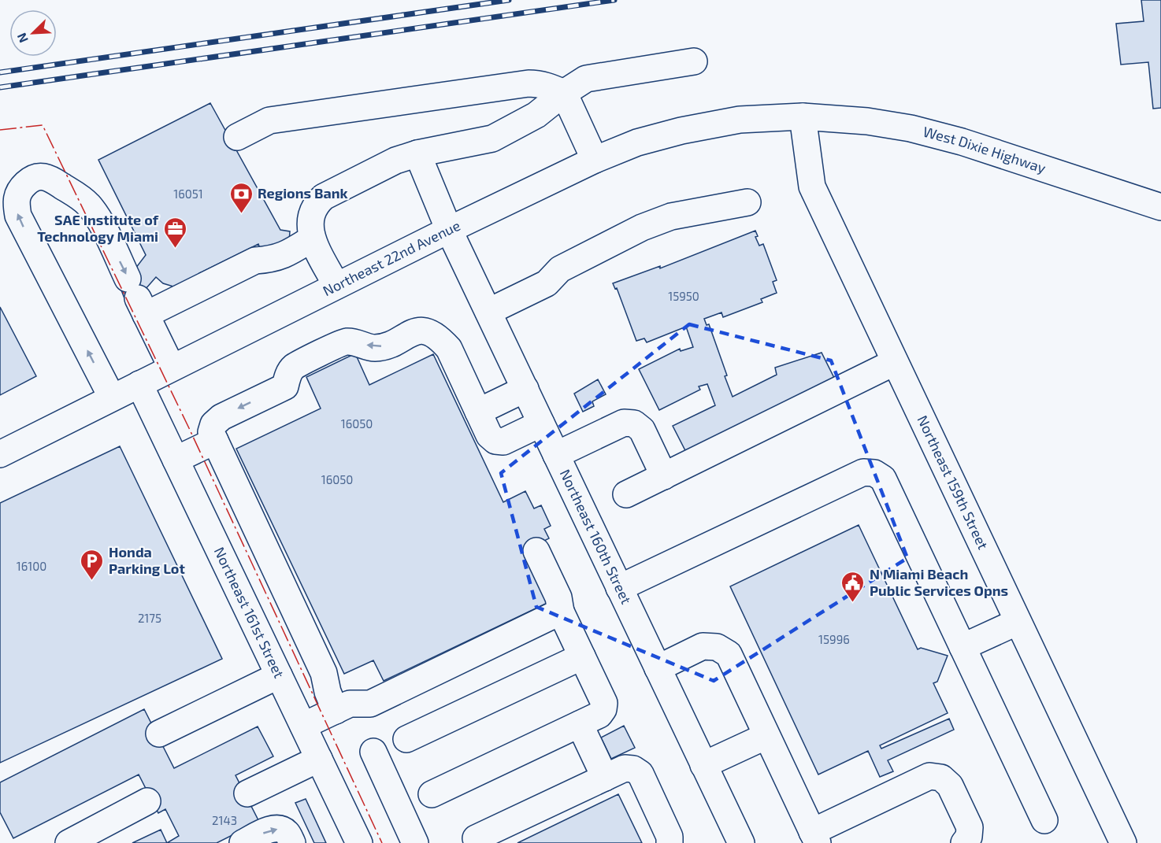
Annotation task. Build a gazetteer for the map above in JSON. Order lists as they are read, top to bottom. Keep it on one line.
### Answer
{"streets":{"street":["West Dixie Highway","Northeast 22nd Avenue","Northeast 159th Street","Northeast 160th Street","Northeast 161st Street"]},"crossings":[["West Dixie Highway","Northeast 22nd Avenue"],["West Dixie Highway","Northeast 159th Street"],["Northeast 22nd Avenue","Northeast 159th Street"],["Northeast 22nd Avenue","Northeast 160th Street"],["Northeast 22nd Avenue","Northeast 161st Street"]],"places":{"bank":["Regions Bank"],"office":["SAE Institute of Technology Miami"],"parking":["Honda Parking Lot"],"public building":["N Miami Beach Public Services Opns"]},"house_numbers":["16051","15950","16050","16050","16100","2175","15996","2143"],"north":"bottom left"}
